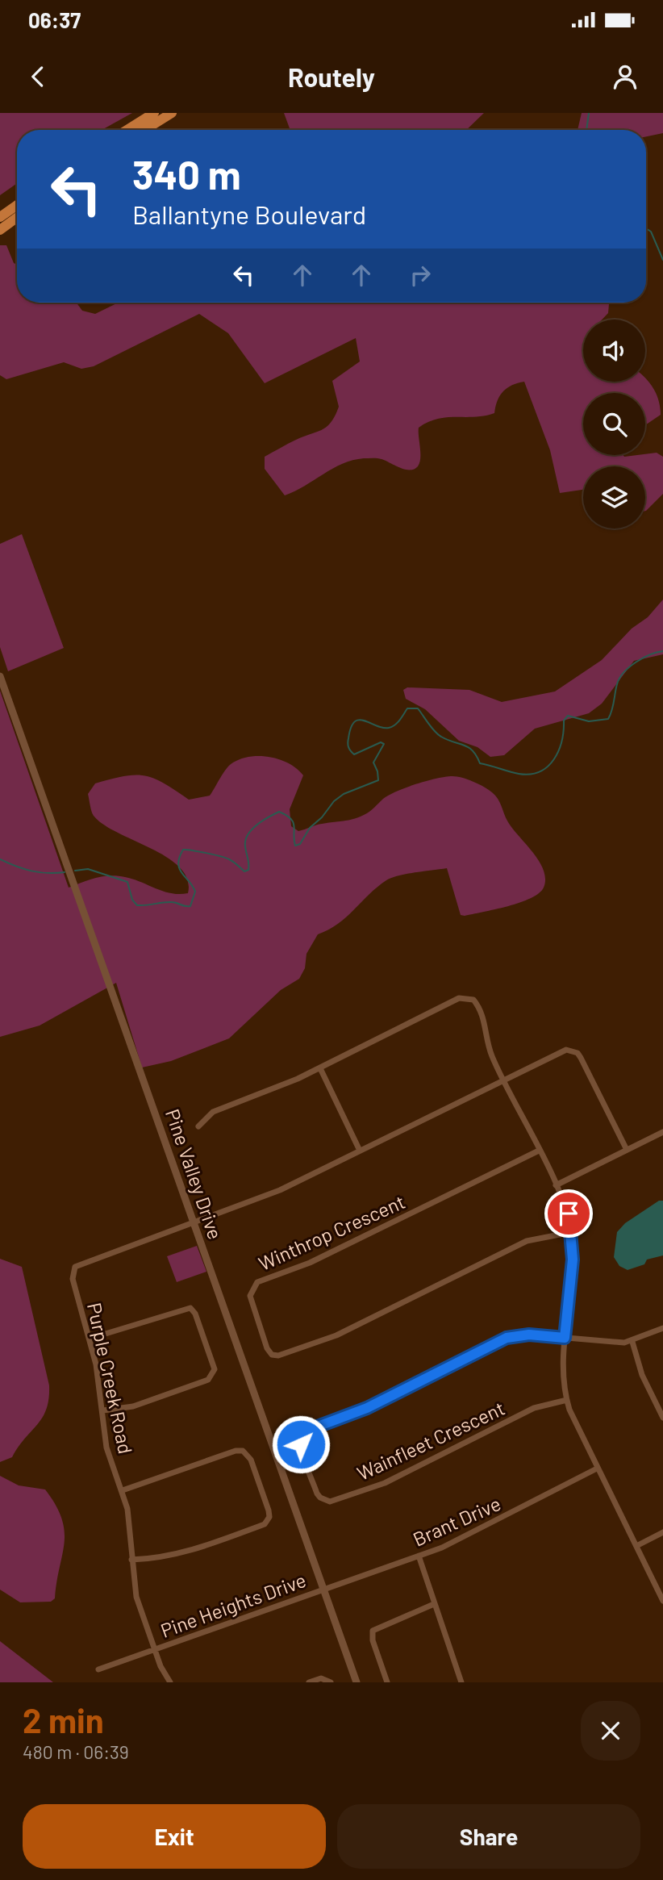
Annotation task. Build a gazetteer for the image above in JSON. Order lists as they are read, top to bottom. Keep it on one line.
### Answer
{"streets":{"street":["Pine Valley Drive","Winthrop Crescent","Purple Creek Road","Wainfleet Crescent","Brant Drive","Pine Heights Drive"]},"crossings":[["Pine Valley Drive","Purple Creek Road"],["Pine Valley Drive","Brant Drive"],["Pine Valley Drive","Pine Heights Drive"],["Purple Creek Road","Pine Heights Drive"],["Brant Drive","Pine Heights Drive"]],"page":{"status":"06:37","header":"Routely","turn":["340 m","Ballantyne Boulevard"],"heading":["2 min","480 m · 06:39"],"buttons":["Exit","Share"]}}
